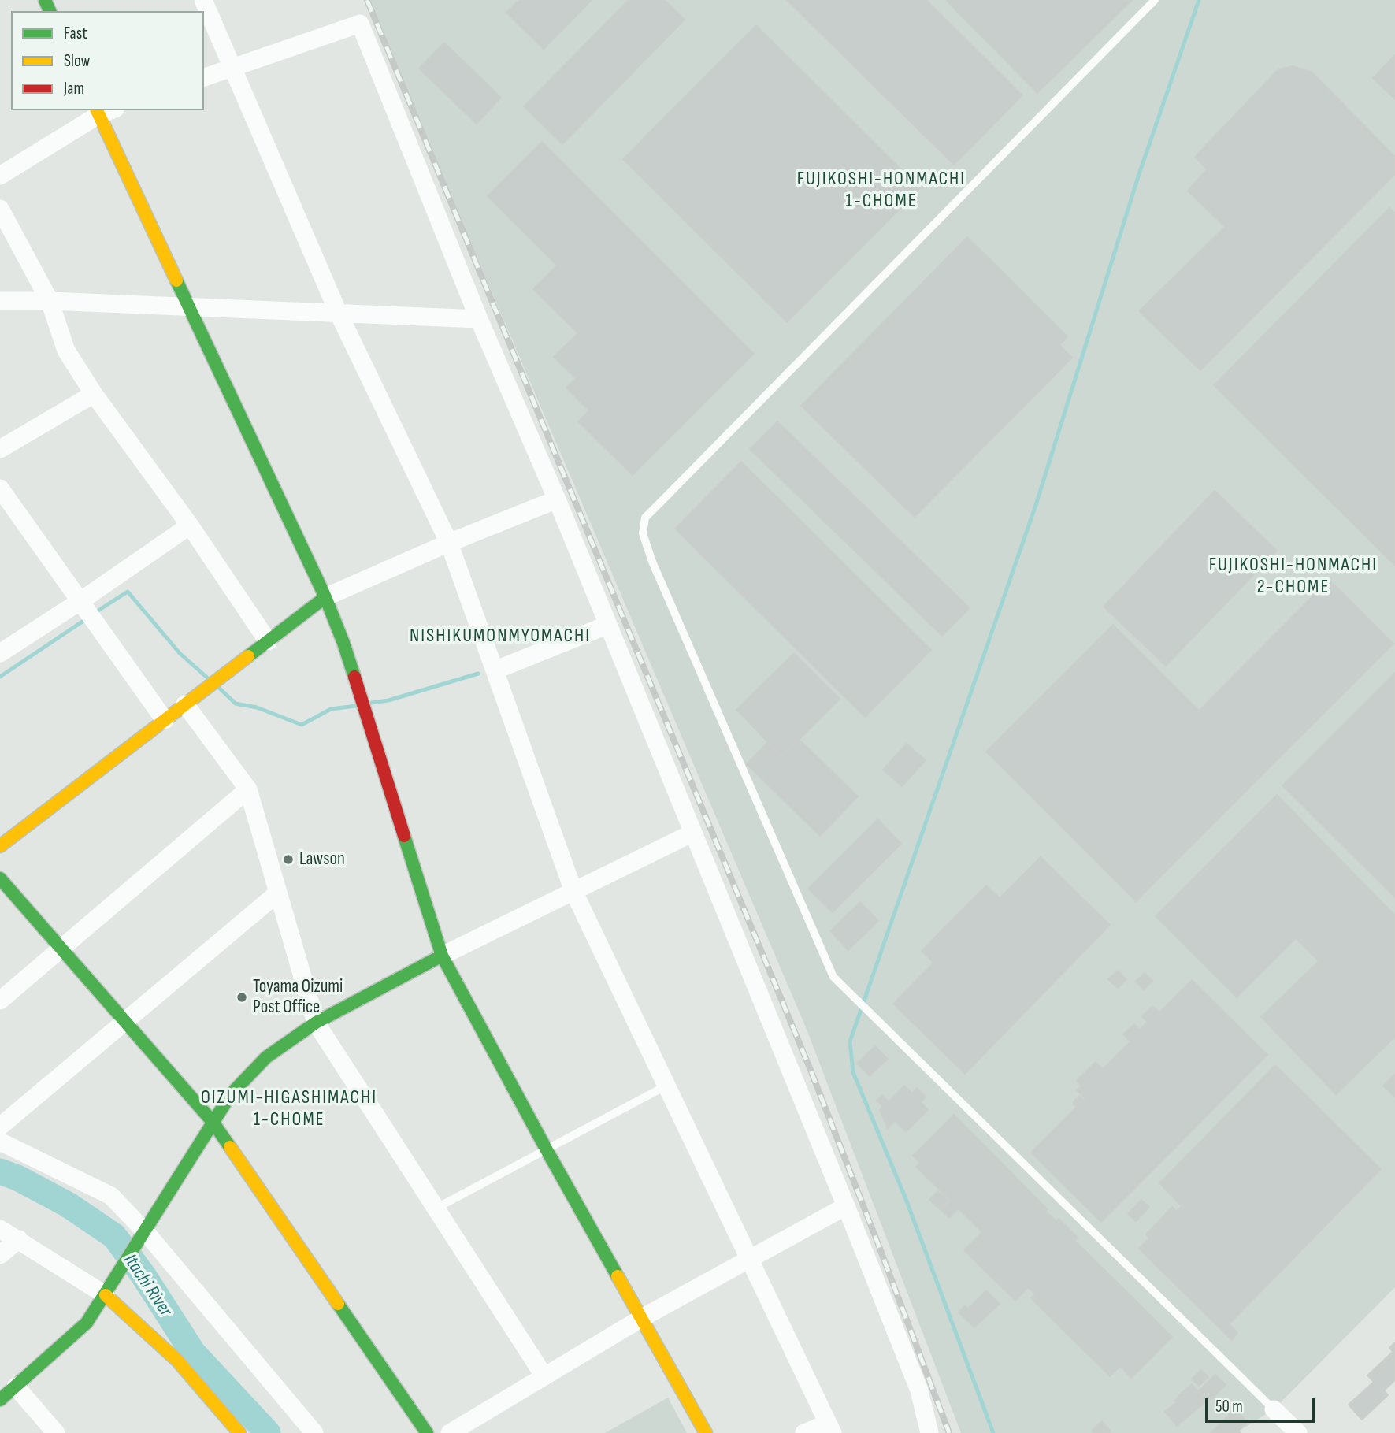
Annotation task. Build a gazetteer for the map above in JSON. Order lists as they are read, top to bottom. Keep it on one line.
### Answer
{"districts":["FUJIKOSHI-HONMACHI 1-CHOME","FUJIKOSHI-HONMACHI 2-CHOME","NISHIKUMONMYOMACHI","OIZUMI-HIGASHIMACHI 1-CHOME"],"water":["Itachi River"],"places":["Lawson","Toyama Oizumi Post Office"],"legend":["Fast","Slow","Jam"],"scale_bar":"50 m"}
